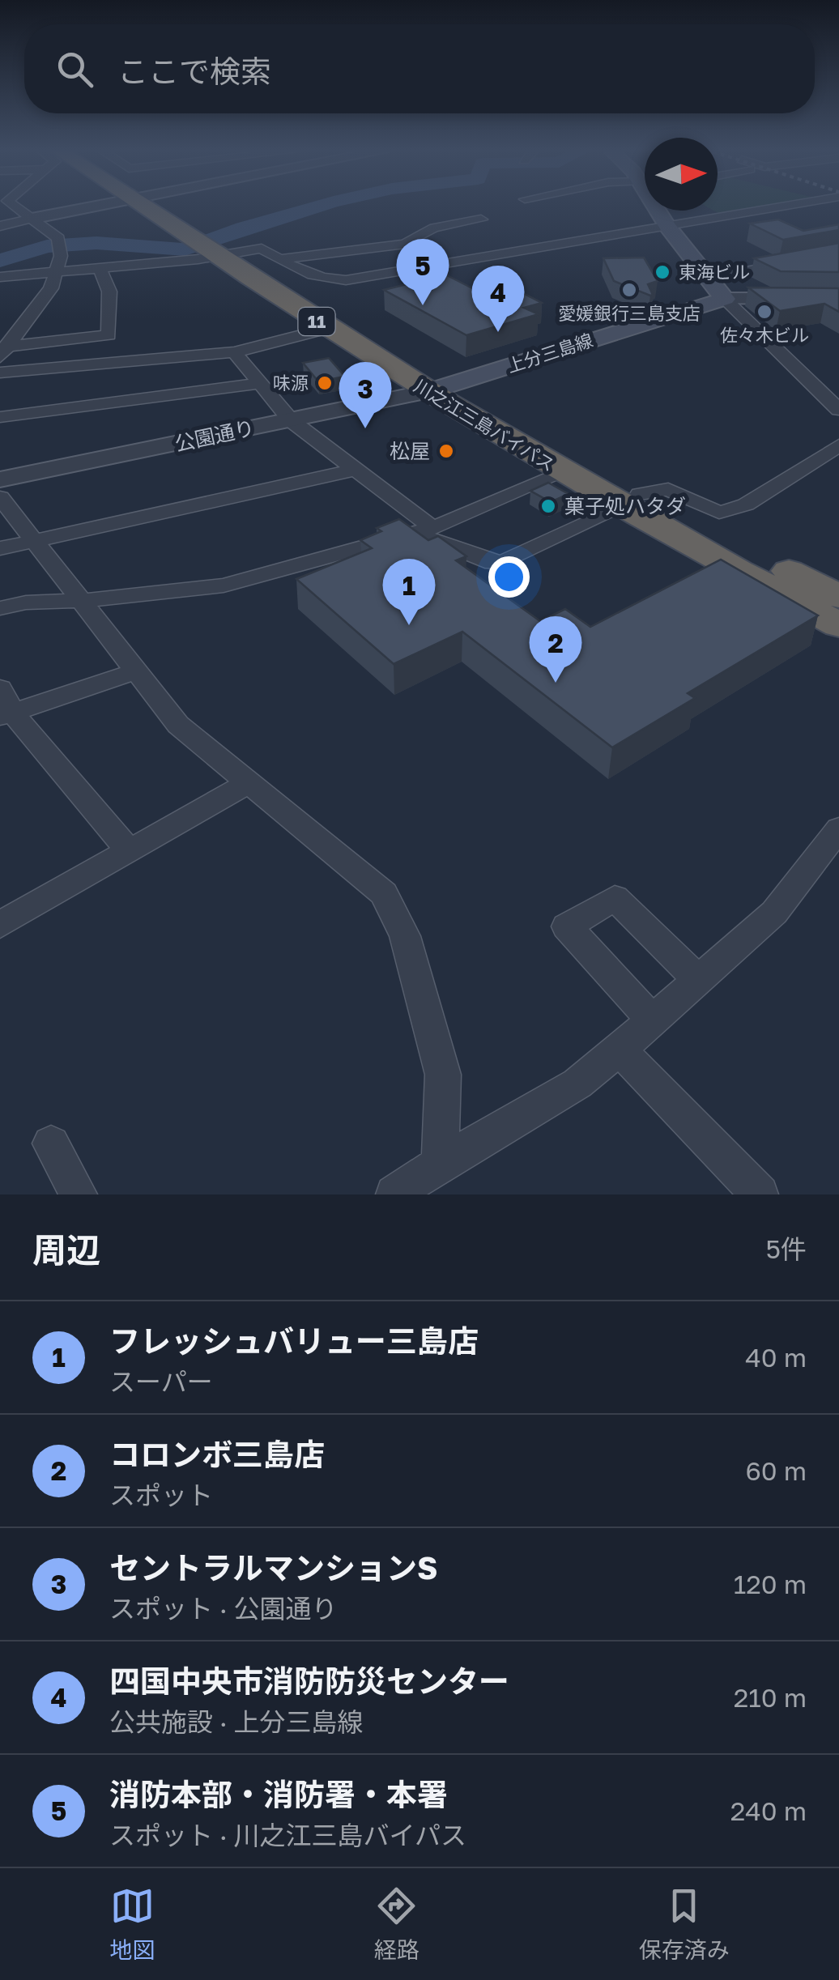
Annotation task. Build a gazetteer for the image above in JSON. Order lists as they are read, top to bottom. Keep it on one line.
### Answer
{"streets":{"highway":["11","川之江三島バイパス"],"main road":["上分三島線"],"street":["公園通り"]},"crossings":[["上分三島線","川之江三島バイパス"],["上分三島線","公園通り"],["川之江三島バイパス","公園通り"]],"places":["東海ビル","愛媛銀行三島支店","佐々木ビル","味源","松屋","菓子処ハタダ"],"north":"right","page":{"search":"ここで検索","pins":["5","4","3","1","2"],"heading":["周辺","5件"],"list":[{"mark":"1","name":"フレッシュバリュー三島店","note":"スーパー","value":"40 m"},{"mark":"2","name":"コロンボ三島店","note":"スポット","value":"60 m"},{"mark":"3","name":"セントラルマンションS","note":"スポット · 公園通り","value":"120 m"},{"mark":"4","name":"四国中央市消防防災センター","note":"公共施設 · 上分三島線","value":"210 m"},{"mark":"5","name":"消防本部・消防署・本署","note":"スポット · 川之江三島バイパス","value":"240 m"}],"nav":["地図","経路","保存済み"]}}
